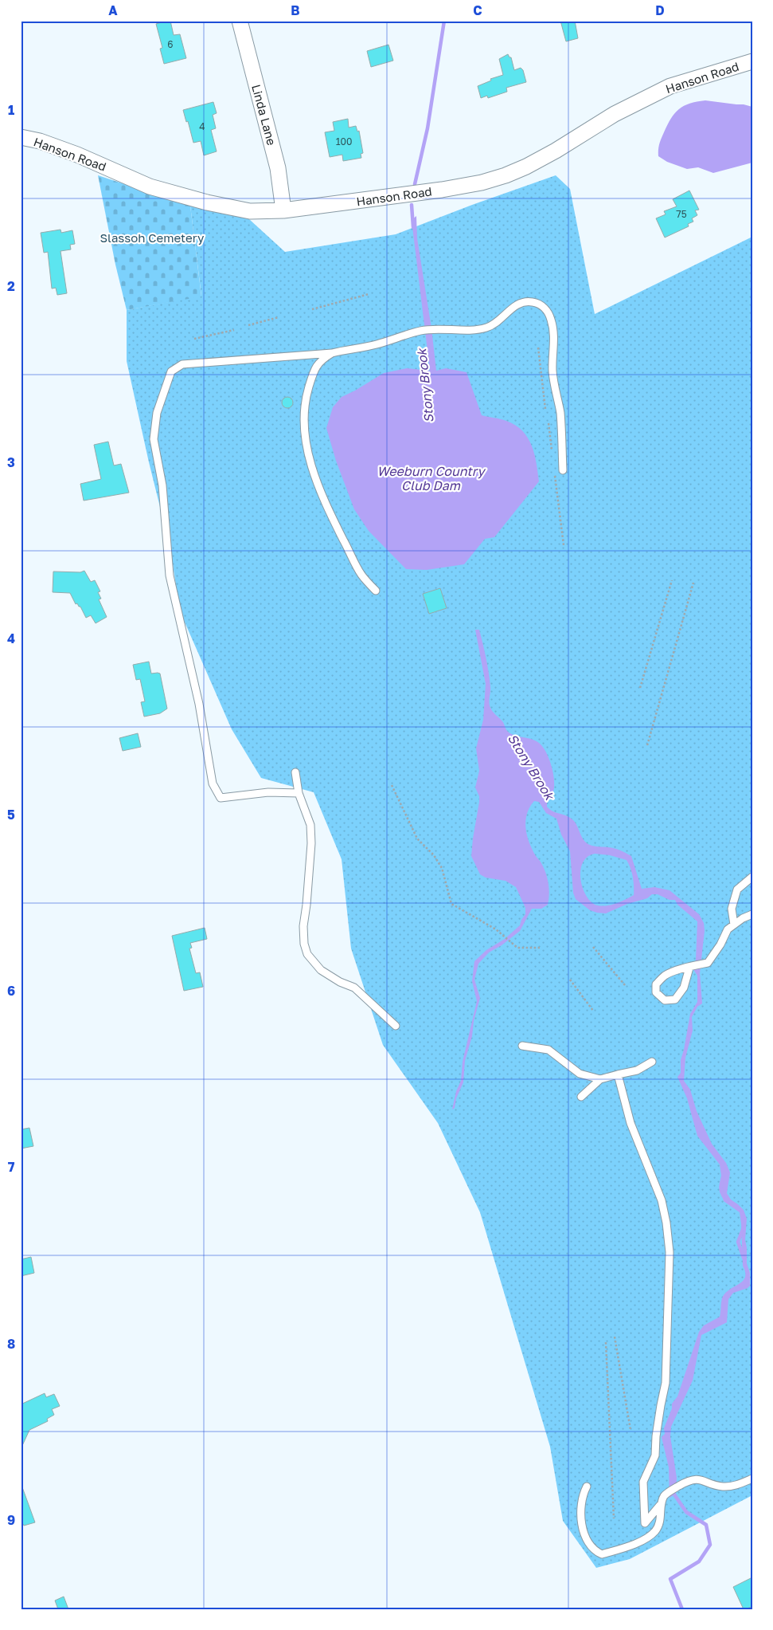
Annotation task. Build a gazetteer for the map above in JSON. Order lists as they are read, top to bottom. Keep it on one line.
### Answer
{"streets":{"street":["Hanson Road","Linda Lane"]},"crossings":[["Hanson Road","Linda Lane"]],"water":["Stony Brook","Weeburn Country Club Dam"],"parks":["Slassoh Cemetery"],"house_numbers":["6","4","100","75"],"grid":{"columns":["A","B","C","D"],"rows":["1","2","3","4","5","6","7","8","9"]}}
